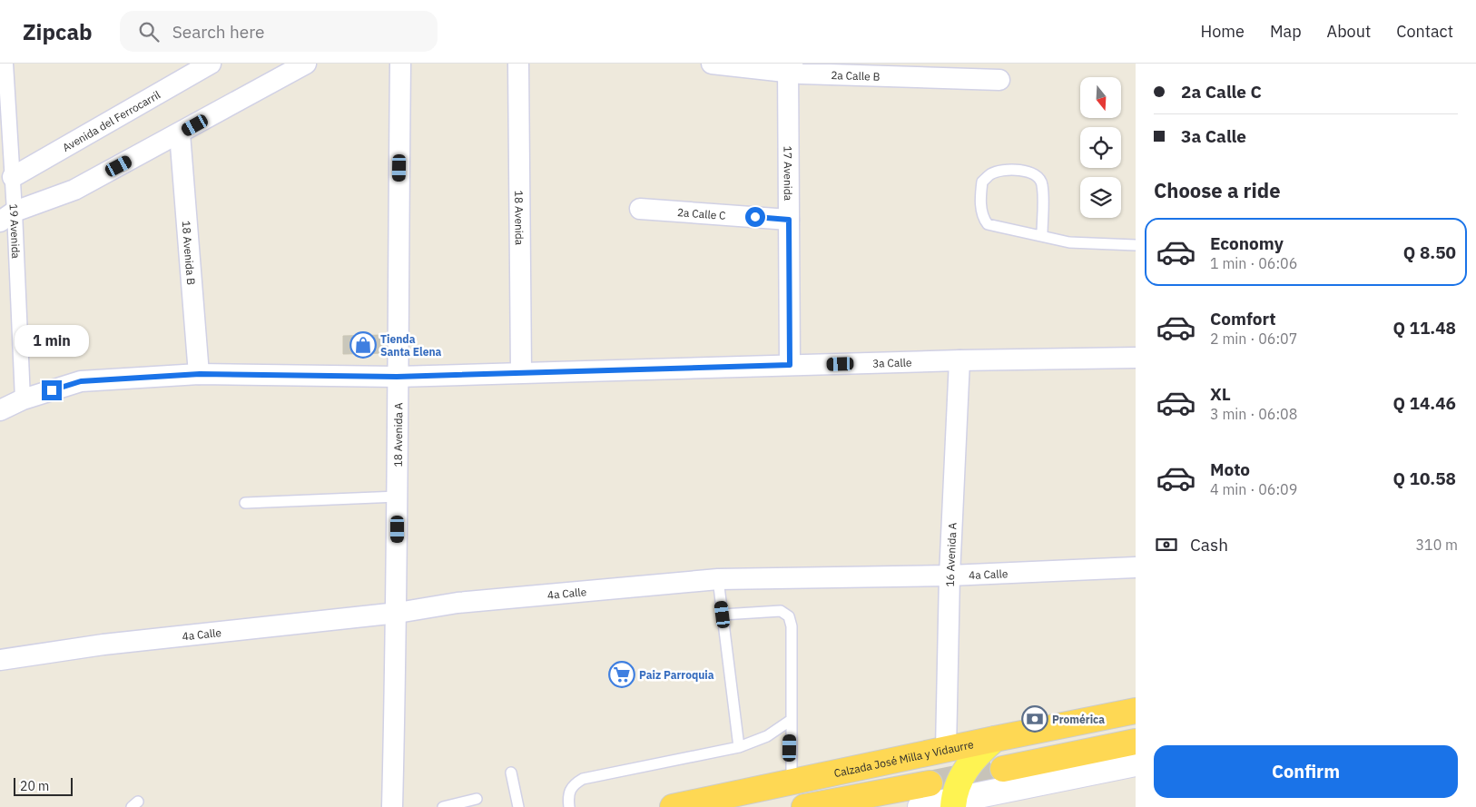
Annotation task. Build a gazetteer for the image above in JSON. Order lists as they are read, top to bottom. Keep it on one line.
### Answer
{"streets":{"highway":["Calzada José Milla y Vidaurre"],"street":["2a Calle B","Avenida del Ferrocarril","17 Avenida","2a Calle C","18 Avenida","19 Avenida","18 Avenida B","3a Calle","18 Avenida A","16 Avenida A","4a Calle"]},"crossings":[["2a Calle B","17 Avenida"],["Avenida del Ferrocarril","19 Avenida"],["17 Avenida","2a Calle C"],["17 Avenida","3a Calle"],["18 Avenida","3a Calle"],["19 Avenida","3a Calle"],["18 Avenida B","3a Calle"],["3a Calle","18 Avenida A"],["3a Calle","16 Avenida A"],["18 Avenida A","4a Calle"],["16 Avenida A","4a Calle"],["16 Avenida A","Calzada José Milla y Vidaurre"]],"places":{"shop":["Tienda Santa Elena"],"supermarket":["Paiz Parroquia"],"bank":["Promérica"]},"scale_bar":"20 m","north":"bottom","page":{"header":"Zipcab","search":"Search here","nav":["Home","Map","About","Contact"],"banner":["2a Calle C","3a Calle"],"heading":"Choose a ride","list":[{"name":"Economy","note":"1 min · 06:06","value":"Q 8.50"},{"name":"Comfort","note":"2 min · 06:07","value":"Q 11.48"},{"name":"XL","note":"3 min · 06:08","value":"Q 14.46"},{"name":"Moto","note":"4 min · 06:09","value":"Q 10.58"}],"bubble":"1 min","pay":["Cash","310 m"],"buttons":"Confirm","scale":"20 m"}}
